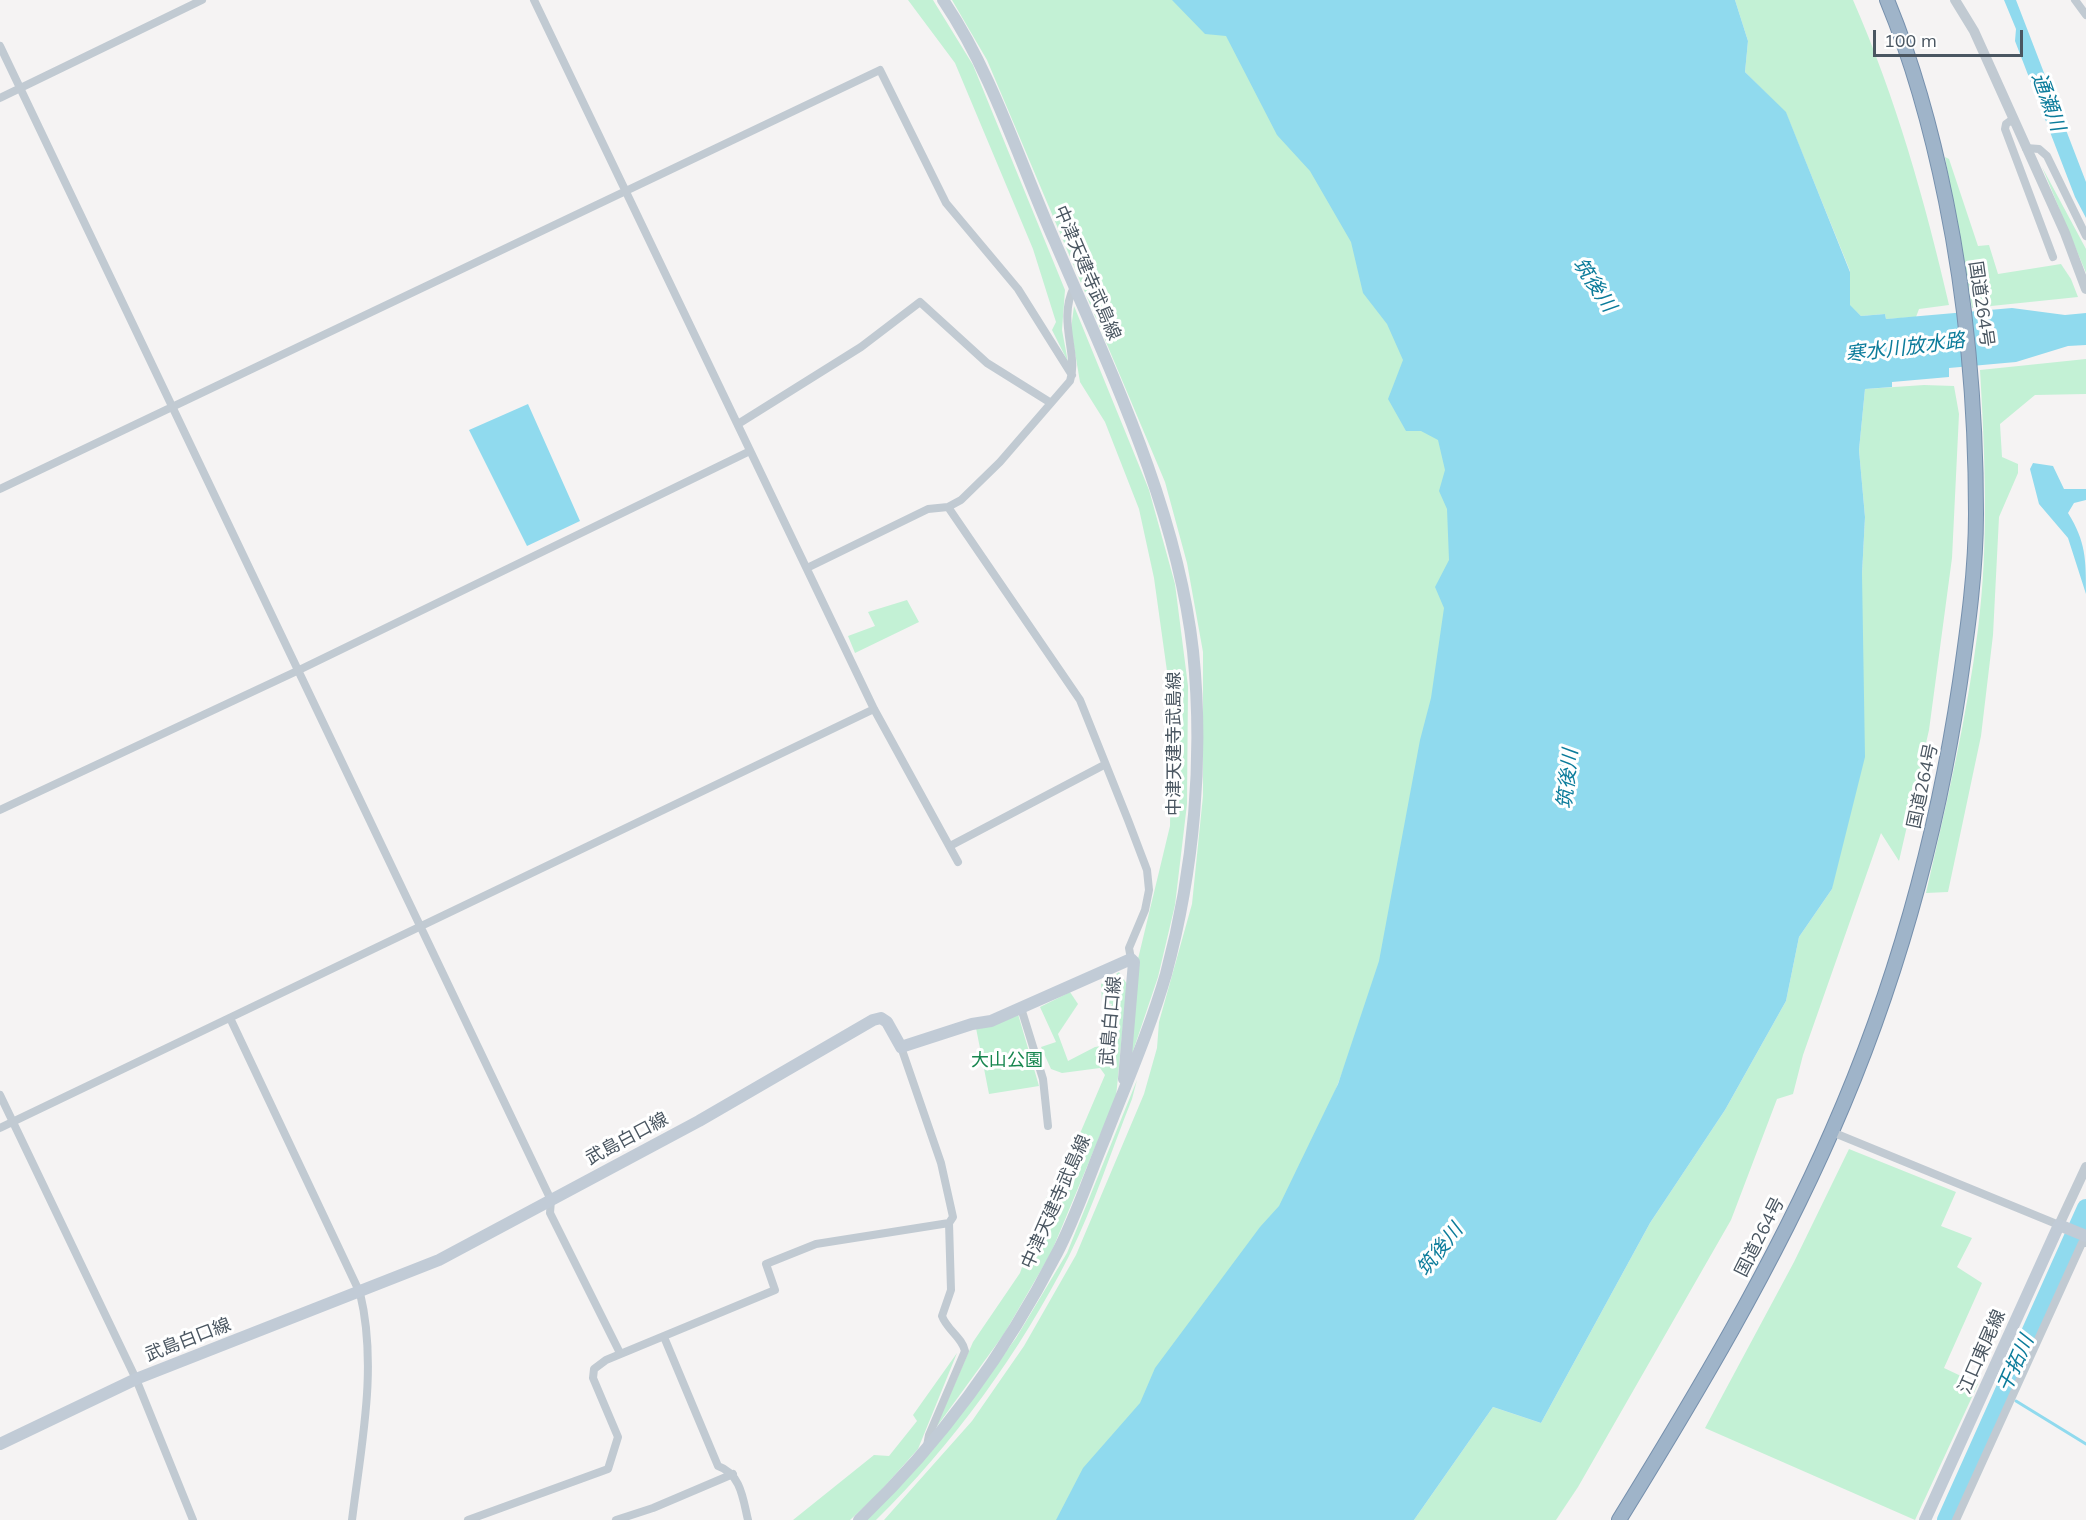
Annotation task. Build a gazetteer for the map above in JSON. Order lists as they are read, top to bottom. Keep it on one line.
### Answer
{"streets":{"highway":["国道264号"],"main road":["中津天建寺武島線","武島白口線","江口東尾線"]},"crossings":[["中津天建寺武島線","武島白口線"]],"water":["通瀬川","筑後川","寒水川放水路","干拓川"],"parks":["大山公園"],"scale_bar":"100 m"}
